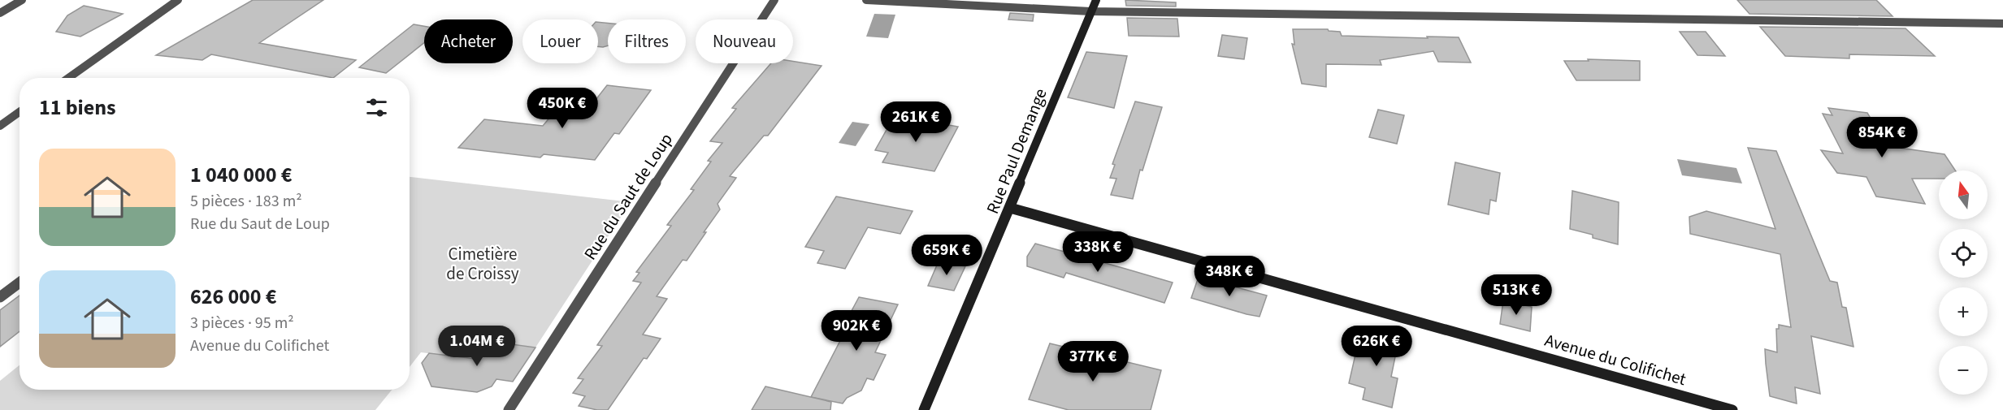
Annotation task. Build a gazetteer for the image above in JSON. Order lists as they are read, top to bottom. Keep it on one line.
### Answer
{"streets":{"main road":["Rue Paul Demange","Avenue du Colifichet"],"street":["Rue du Saut de Loup"]},"crossings":[["Rue Paul Demange","Avenue du Colifichet"]],"parks":["Cimetière de Croissy"],"north":"top","page":{"chip":["Acheter","Louer","Filtres","Nouveau"],"heading":"11 biens","price":["450K €","261K €","854K €","338K €","659K €","348K €","513K €","902K €","1.04M €","626K €","377K €"],"list":[{"name":"1 040 000 €","note":"5 pièces · 183 m² · Rue du Saut de Loup"},{"name":"626 000 €","note":"3 pièces · 95 m² · Avenue du Colifichet"}],"map_buttons":["+","−"]}}
